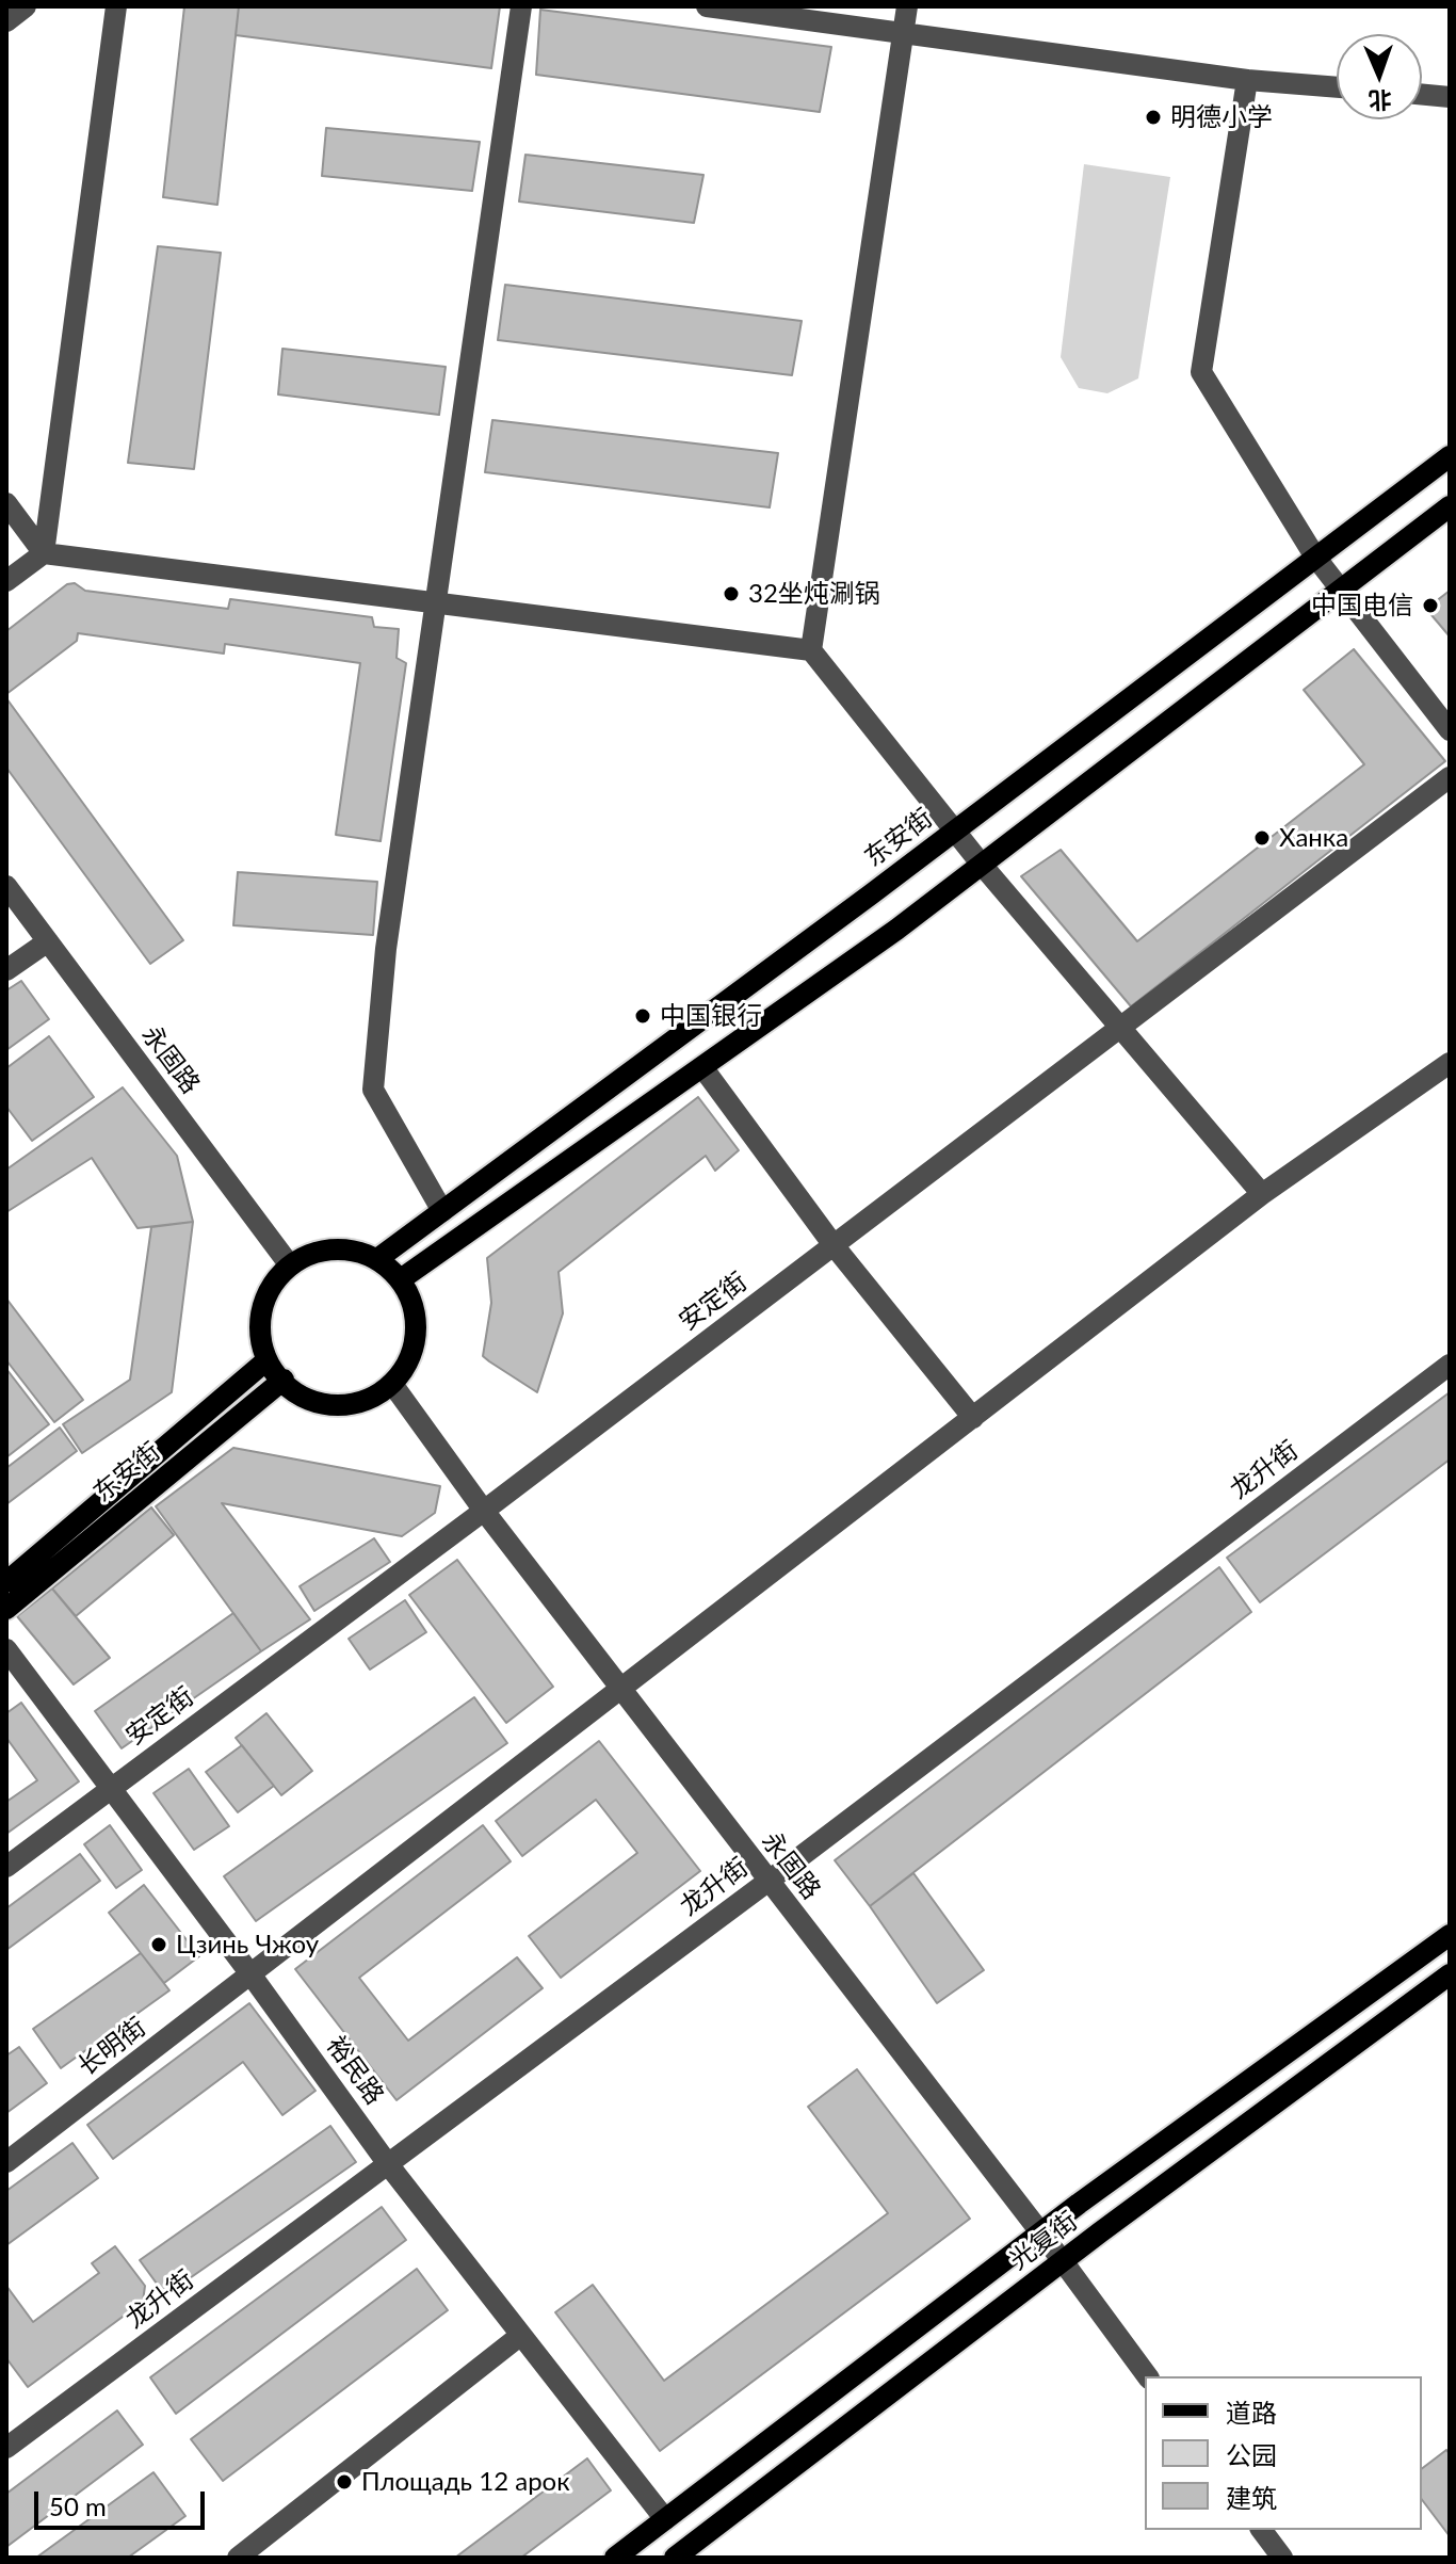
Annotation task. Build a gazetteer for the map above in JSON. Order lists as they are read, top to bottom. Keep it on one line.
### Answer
{"streets":{"main road":["东安街","光复街"],"street":["永固路","安定街","龙升街","长明街","裕民路"]},"crossings":[["东安街","永固路"],["永固路","安定街"],["永固路","龙升街"],["永固路","长明街"],["永固路","光复街"],["安定街","裕民路"],["龙升街","裕民路"],["长明街","裕民路"],["裕民路","光复街"]],"places":["明德小学","32坐炖涮锅","中国电信","Ханка","中国银行","Цзинь Чжоу","Площадь 12 арок"],"legend":["道路","公园","建筑"],"scale_bar":"50 m","north":"bottom"}
